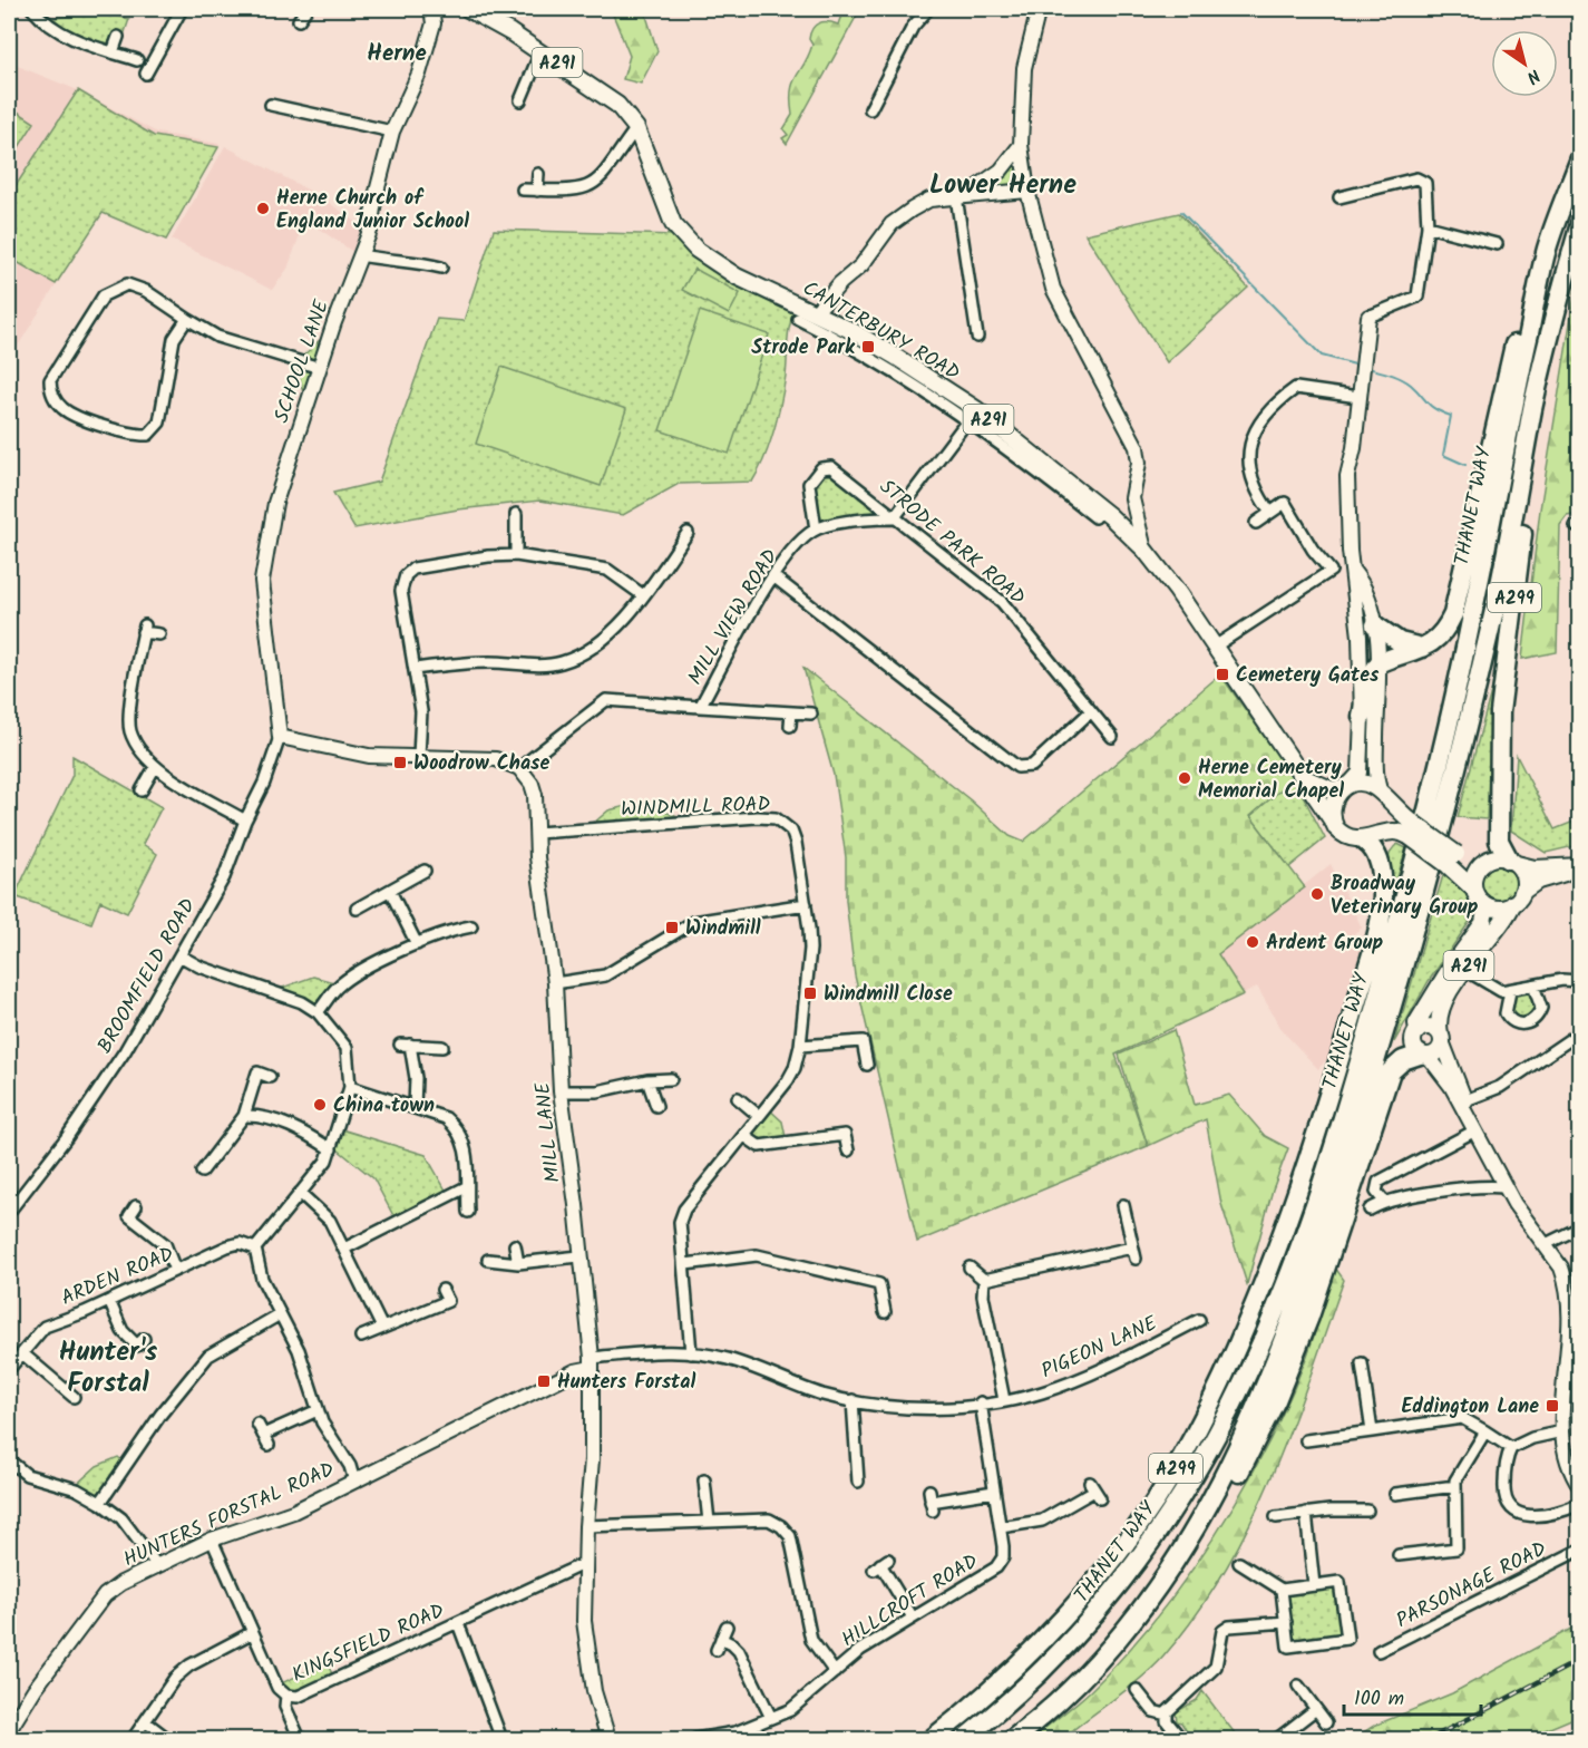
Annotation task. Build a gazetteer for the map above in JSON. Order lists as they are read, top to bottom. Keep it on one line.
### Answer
{"streets":{"highway":["THANET WAY","A299"],"main road":["A291","CANTERBURY ROAD"],"street":["SCHOOL LANE","STRODE PARK ROAD","MILL VIEW ROAD","WINDMILL ROAD","BROOMFIELD ROAD","MILL LANE","ARDEN ROAD","PIGEON LANE","HUNTERS FORSTAL ROAD","PARSONAGE ROAD","HILLCROFT ROAD","KINGSFIELD ROAD"]},"crossings":[["A291","CANTERBURY ROAD"],["A291","A299"],["SCHOOL LANE","BROOMFIELD ROAD"],["THANET WAY","A299"],["STRODE PARK ROAD","MILL VIEW ROAD"],["MILL VIEW ROAD","MILL LANE"],["WINDMILL ROAD","MILL LANE"],["WINDMILL ROAD","PIGEON LANE"],["MILL LANE","PIGEON LANE"],["MILL LANE","HUNTERS FORSTAL ROAD"],["MILL LANE","KINGSFIELD ROAD"],["PIGEON LANE","HUNTERS FORSTAL ROAD"],["PIGEON LANE","HILLCROFT ROAD"],["HUNTERS FORSTAL ROAD","KINGSFIELD ROAD"]],"districts":["Herne","Lower Herne","Hunter's Forstal"],"places":{"other":["Herne Church of England Junior School","Herne Cemetery Memorial Chapel","Broadway Veterinary Group","Ardent Group","China town"],"transit":["Strode Park","Cemetery Gates","Woodrow Chase","Windmill","Windmill Close","Hunters Forstal","Eddington Lane"]},"scale_bar":"100 m","north":"bottom right"}
